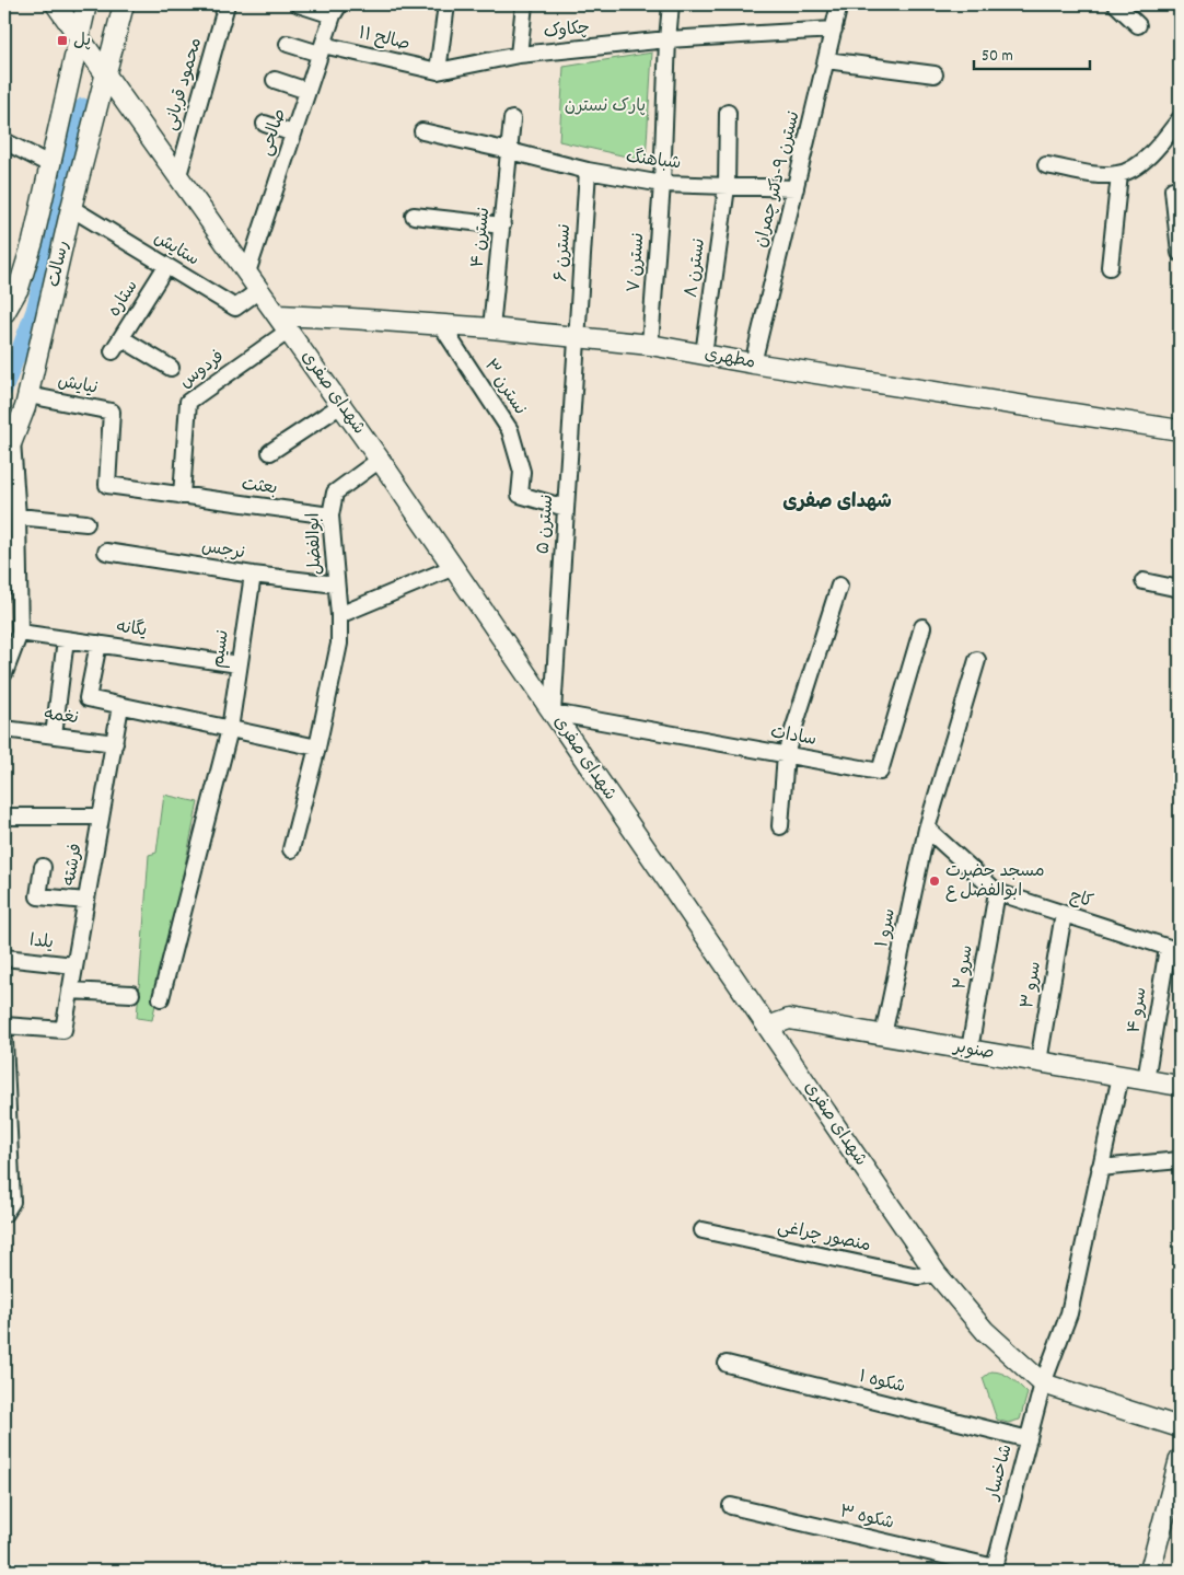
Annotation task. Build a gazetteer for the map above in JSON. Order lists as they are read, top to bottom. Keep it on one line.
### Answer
{"streets":{"street":["چکاوک","صالح ۱۱","محمود قربانی","صالحی","شباهنگ","نسترن ۹-دکتر چمران","نسترن ۴","ستایش","نسترن ۶","نسترن ۷","رسالت","نسترن ۸","ستاره","مطهری","فردوس","نیایش","نسترن ۳","شهدای صفری","بعثت","نسترن ۵","ابوالفضل","نرجس","یگانه","نسیم","نغمه","سادات","فرشته","کاج","سرو ۱","یلدا","سرو ۲","سرو ۳","سرو ۴","صنوبر","منصور چراغی","شکوه ۱","شاخسار","شکوه ۳"]},"crossings":[["چکاوک","صالح ۱۱"],["چکاوک","نسترن ۹-دکتر چمران"],["چکاوک","نسترن ۷"],["صالح ۱۱","صالحی"],["محمود قربانی","شهدای صفری"],["صالحی","شهدای صفری"],["شباهنگ","نسترن ۹-دکتر چمران"],["شباهنگ","نسترن ۴"],["شباهنگ","نسترن ۶"],["شباهنگ","نسترن ۷"],["شباهنگ","نسترن ۸"],["نسترن ۹-دکتر چمران","مطهری"],["نسترن ۴","مطهری"],["ستایش","رسالت"],["ستایش","ستاره"],["ستایش","شهدای صفری"],["نسترن ۶","مطهری"],["نسترن ۶","نسترن ۵"],["نسترن ۷","مطهری"],["رسالت","نیایش"],["رسالت","شهدای صفری"],["نسترن ۸","مطهری"],["مطهری","فردوس"],["مطهری","نسترن ۳"],["مطهری","شهدای صفری"],["مطهری","نسترن ۵"],["فردوس","شهدای صفری"],["فردوس","بعثت"],["نیایش","بعثت"],["نسترن ۳","نسترن ۵"],["شهدای صفری","نسترن ۵"],["شهدای صفری","ابوالفضل"],["شهدای صفری","سادات"],["شهدای صفری","صنوبر"],["شهدای صفری","منصور چراغی"],["شهدای صفری","شاخسار"],["بعثت","ابوالفضل"],["نسترن ۵","سادات"],["ابوالفضل","نرجس"],["نرجس","نسیم"],["یگانه","نسیم"],["نغمه","فرشته"],["فرشته","یلدا"],["کاج","سرو ۱"],["کاج","سرو ۲"],["کاج","سرو ۳"],["کاج","سرو ۴"],["سرو ۱","صنوبر"],["سرو ۲","صنوبر"],["سرو ۳","صنوبر"],["سرو ۴","صنوبر"],["صنوبر","شاخسار"],["شکوه ۱","شاخسار"],["شاخسار","شکوه ۳"]],"districts":["شهدای صفری"],"parks":["پارک نسترن"],"places":{"transit":["پل"],"other":["مسجد حضرت ابوالفضل ع"]},"scale_bar":"50 m"}
